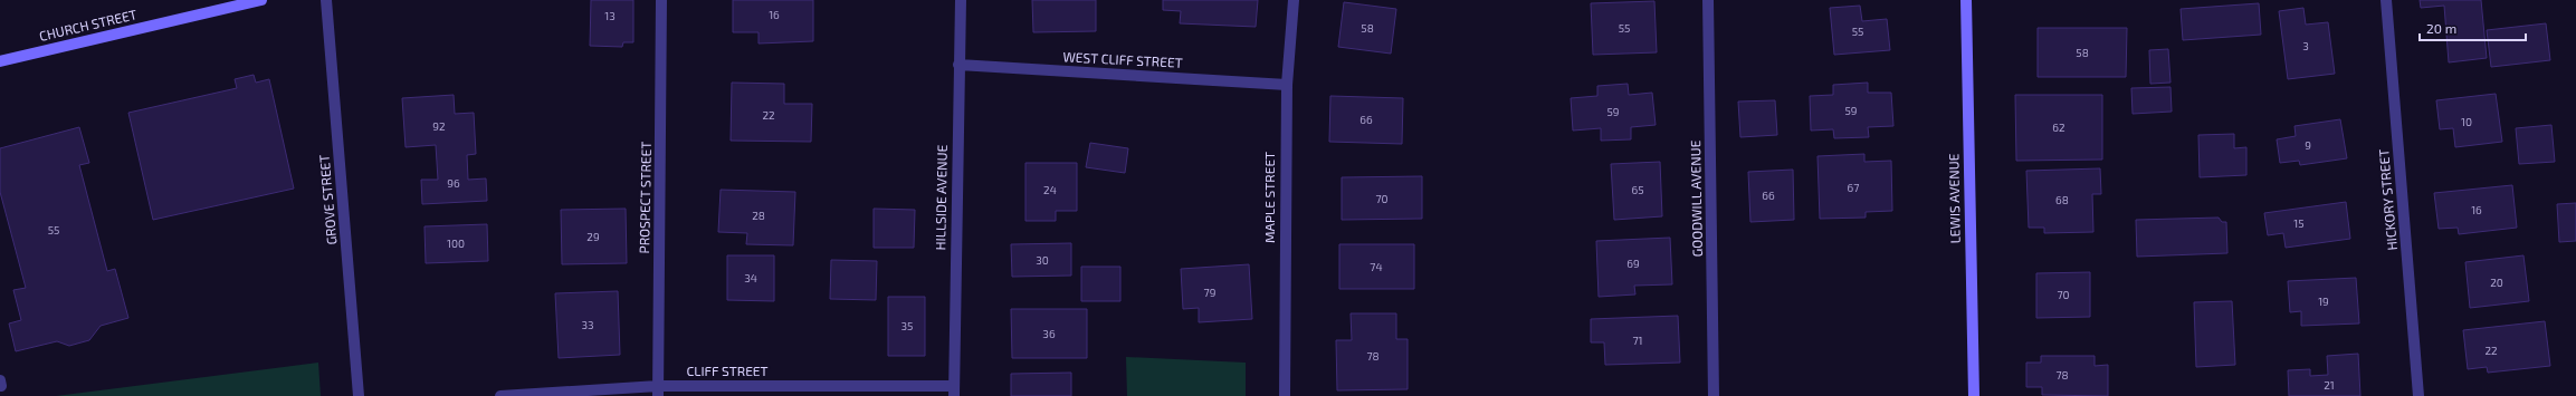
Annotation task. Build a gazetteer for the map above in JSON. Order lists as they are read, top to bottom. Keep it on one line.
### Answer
{"streets":{"main road":["CHURCH STREET","LEWIS AVENUE"],"street":["WEST CLIFF STREET","PROSPECT STREET","HILLSIDE AVENUE","MAPLE STREET","GOODWILL AVENUE","GROVE STREET","HICKORY STREET","CLIFF STREET"]},"crossings":[["WEST CLIFF STREET","HILLSIDE AVENUE"],["WEST CLIFF STREET","MAPLE STREET"],["PROSPECT STREET","CLIFF STREET"],["HILLSIDE AVENUE","CLIFF STREET"]],"house_numbers":["16","13","58","55","55","3","58","59","59","22","66","10","92","62","9","96","67","24","65","66","70","68","16","28","15","55","29","100","30","69","74","34","20","79","70","19","33","35","36","71","22","78","78","21"],"scale_bar":"20 m"}
